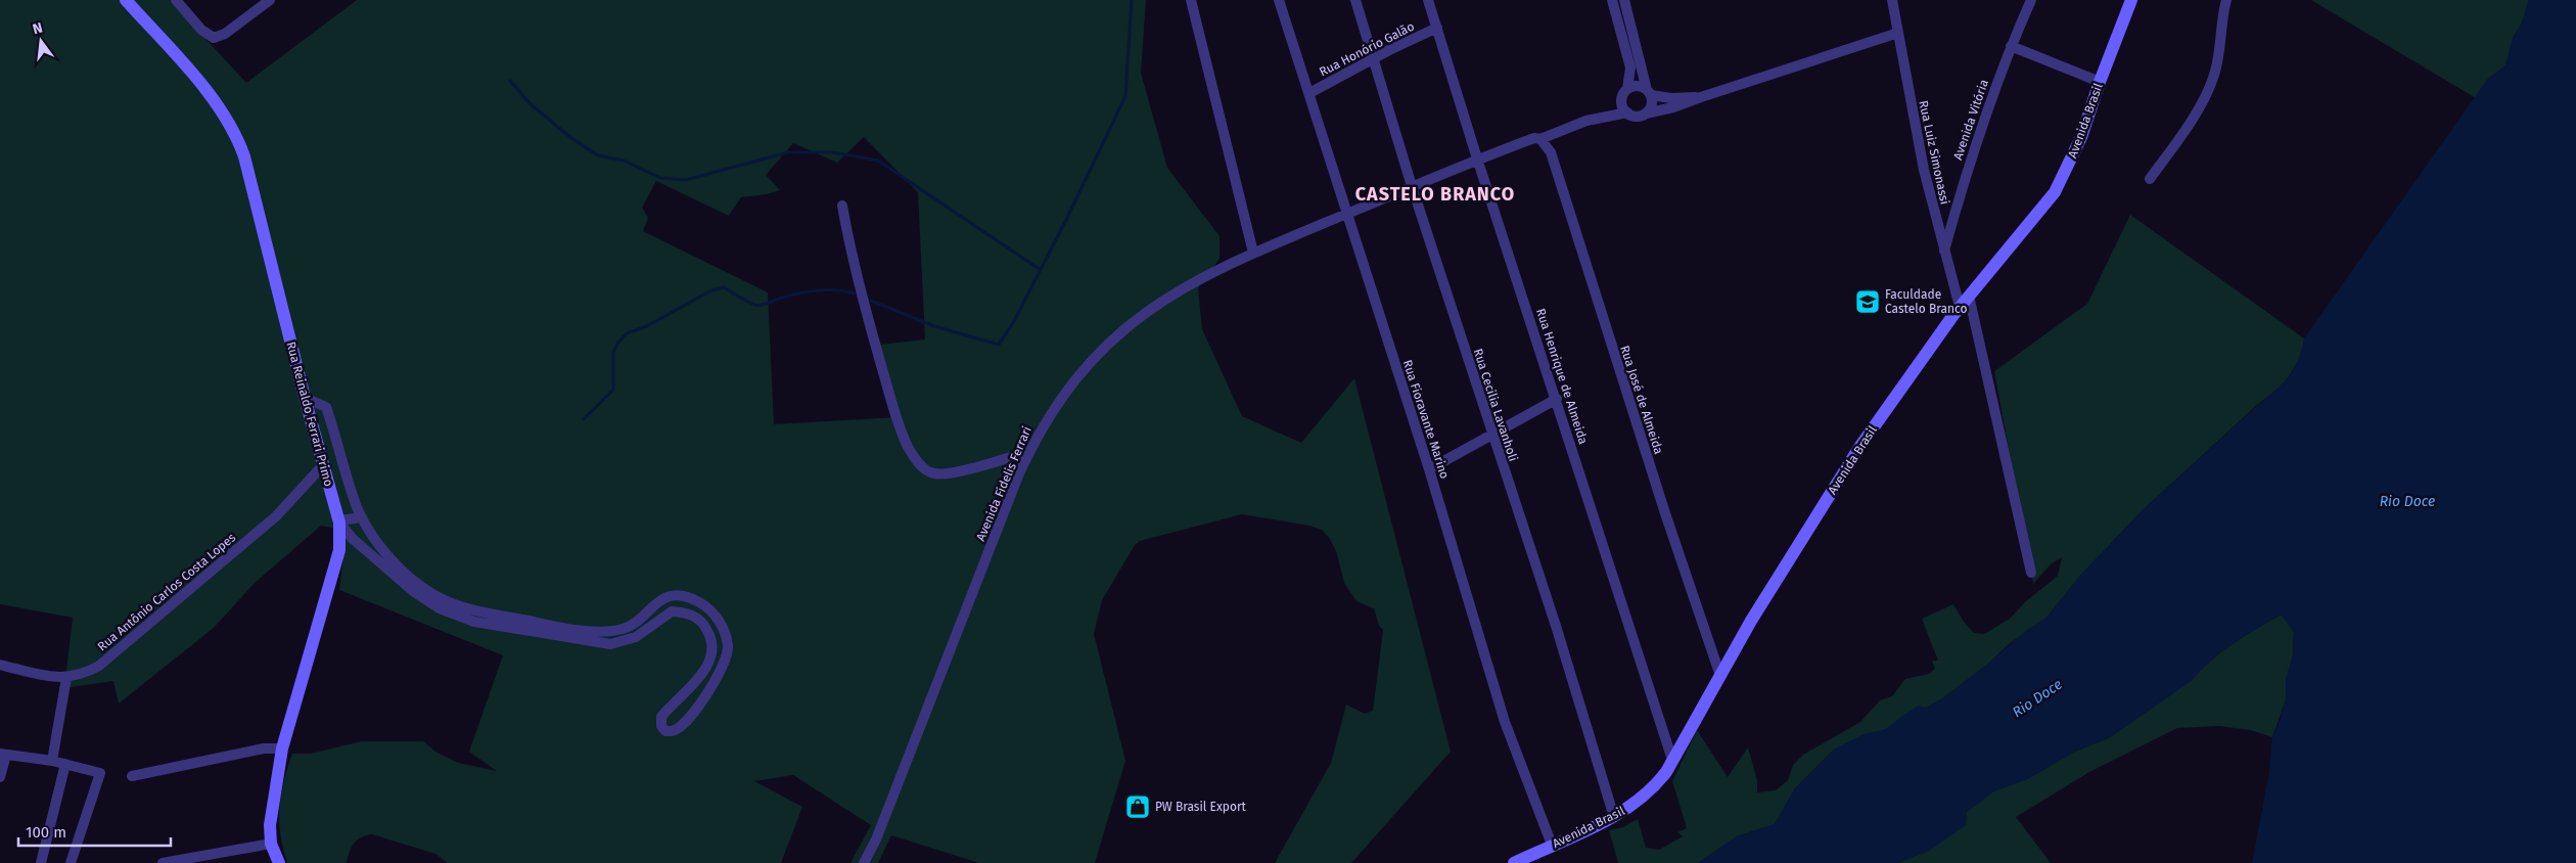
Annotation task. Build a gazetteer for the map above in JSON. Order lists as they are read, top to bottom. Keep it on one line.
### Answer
{"streets":{"main road":["Avenida Brasil","Rua Reinaldo Ferrari Primo"],"street":["Rua Honório Galão","Avenida Vitória","Rua Luiz Simonassi","Rua Henrique de Almeida","Rua José de Almeida","Rua Cecilia Lavanholi","Rua Fioravante Marino","Avenida Fidelis Ferrari","Rua Antônio Carlos Costa Lopes"]},"crossings":[["Rua Honório Galão","Rua Henrique de Almeida"],["Rua Honório Galão","Rua Cecilia Lavanholi"],["Rua Honório Galão","Rua Fioravante Marino"],["Avenida Vitória","Rua Luiz Simonassi"],["Avenida Brasil","Rua Luiz Simonassi"],["Avenida Brasil","Rua Henrique de Almeida"],["Avenida Brasil","Rua José de Almeida"],["Avenida Brasil","Rua Cecilia Lavanholi"],["Avenida Brasil","Rua Fioravante Marino"],["Rua Henrique de Almeida","Avenida Fidelis Ferrari"],["Rua José de Almeida","Avenida Fidelis Ferrari"],["Rua Cecilia Lavanholi","Avenida Fidelis Ferrari"],["Rua Reinaldo Ferrari Primo","Rua Antônio Carlos Costa Lopes"],["Rua Fioravante Marino","Avenida Fidelis Ferrari"]],"districts":["CASTELO BRANCO"],"water":["Rio Doce"],"places":{"school or university":["Faculdade Castelo Branco"],"shop":["PW Brasil Export"]},"scale_bar":"100 m","north":"top"}
